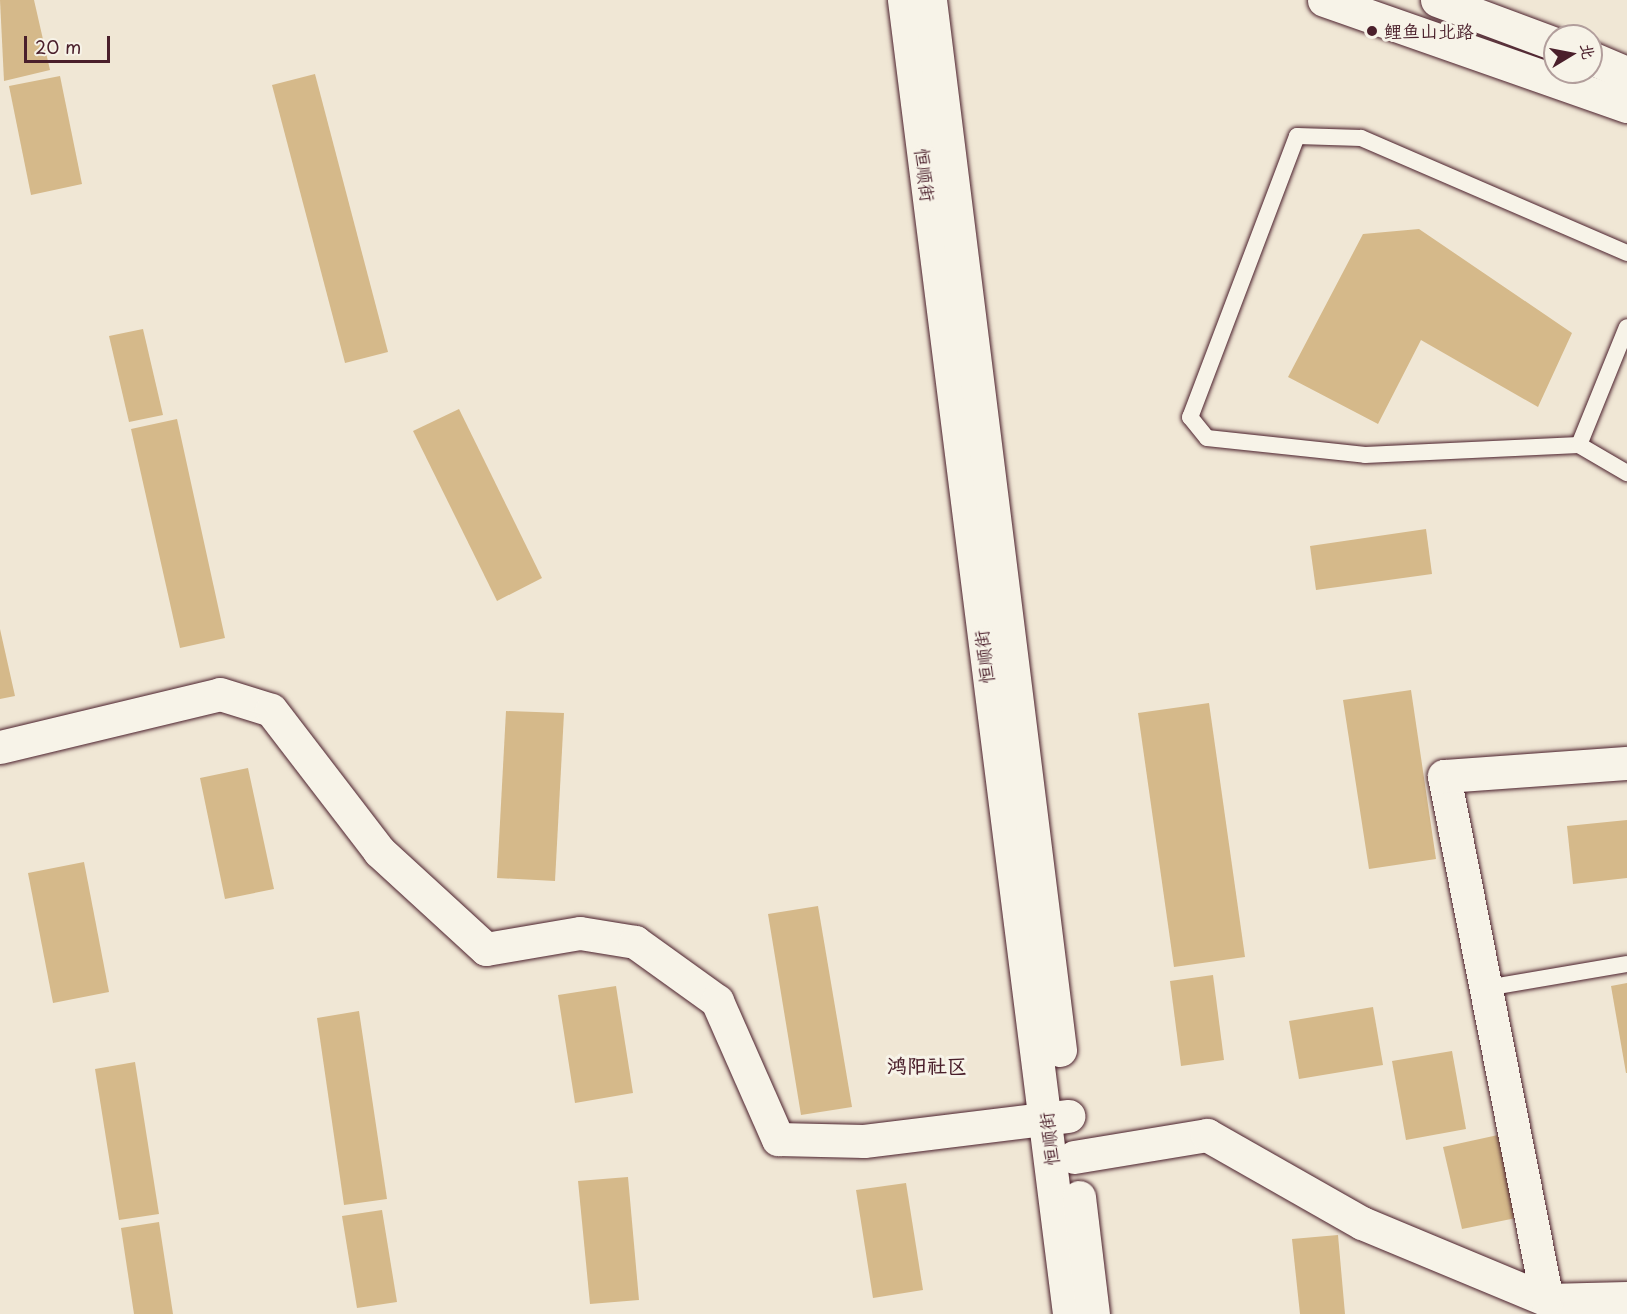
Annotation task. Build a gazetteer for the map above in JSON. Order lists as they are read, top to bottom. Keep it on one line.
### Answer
{"streets":{"street":["恒顺街"]},"districts":["鸿阳社区"],"places":["鲤鱼山北路"],"scale_bar":"20 m","north":"right"}
